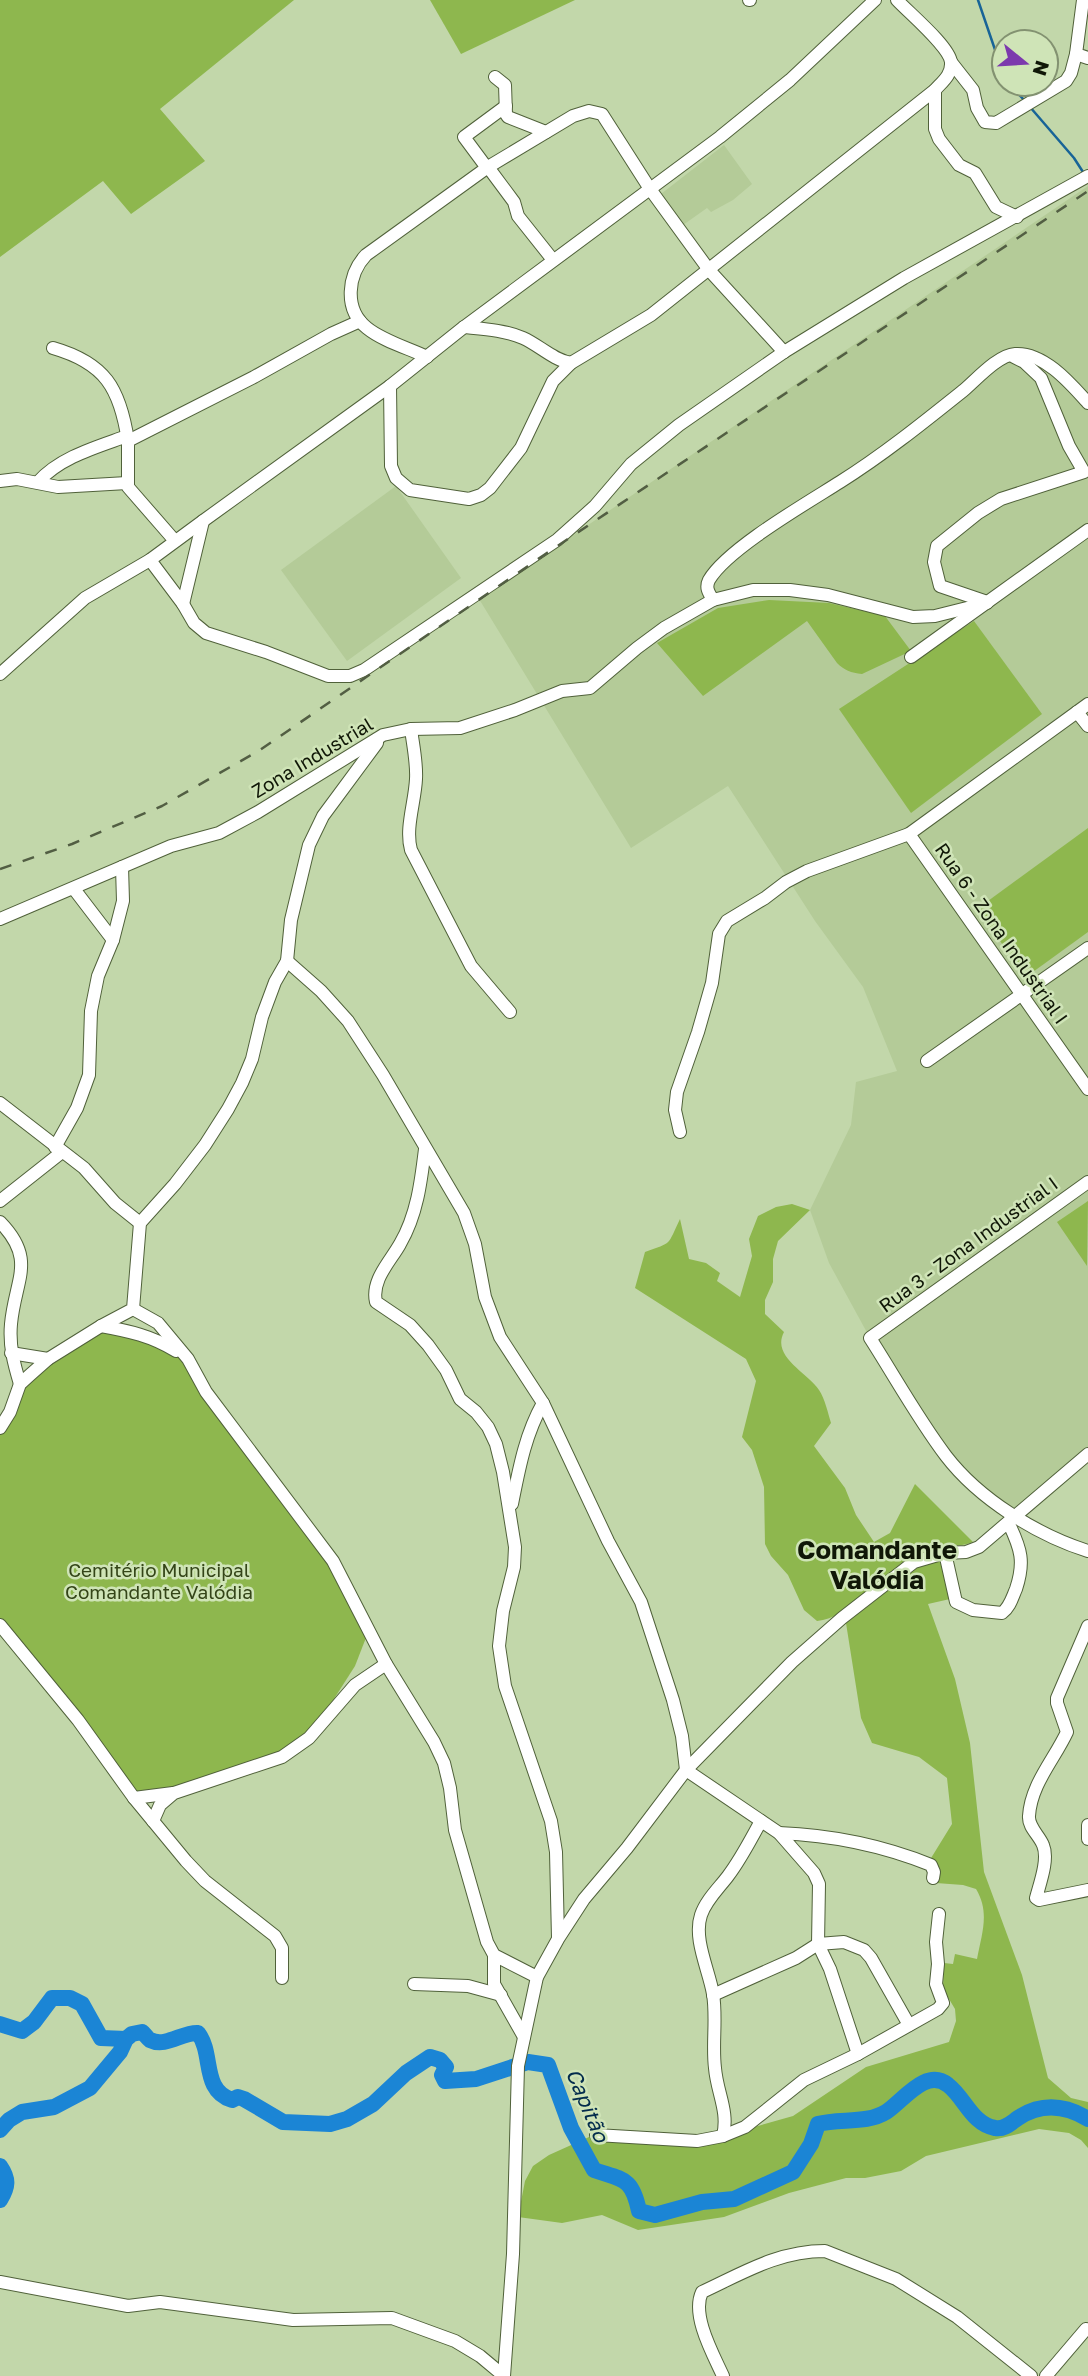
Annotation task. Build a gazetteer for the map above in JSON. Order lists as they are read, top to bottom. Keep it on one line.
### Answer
{"streets":{"street":["Zona Industrial","Rua 6 - Zona Industrial I","Rua 3 - Zona Industrial I"]},"districts":["Comandante Valódia"],"water":["Capitão"],"parks":["Cemitério Municipal Comandante Valódia"],"north":"right"}
